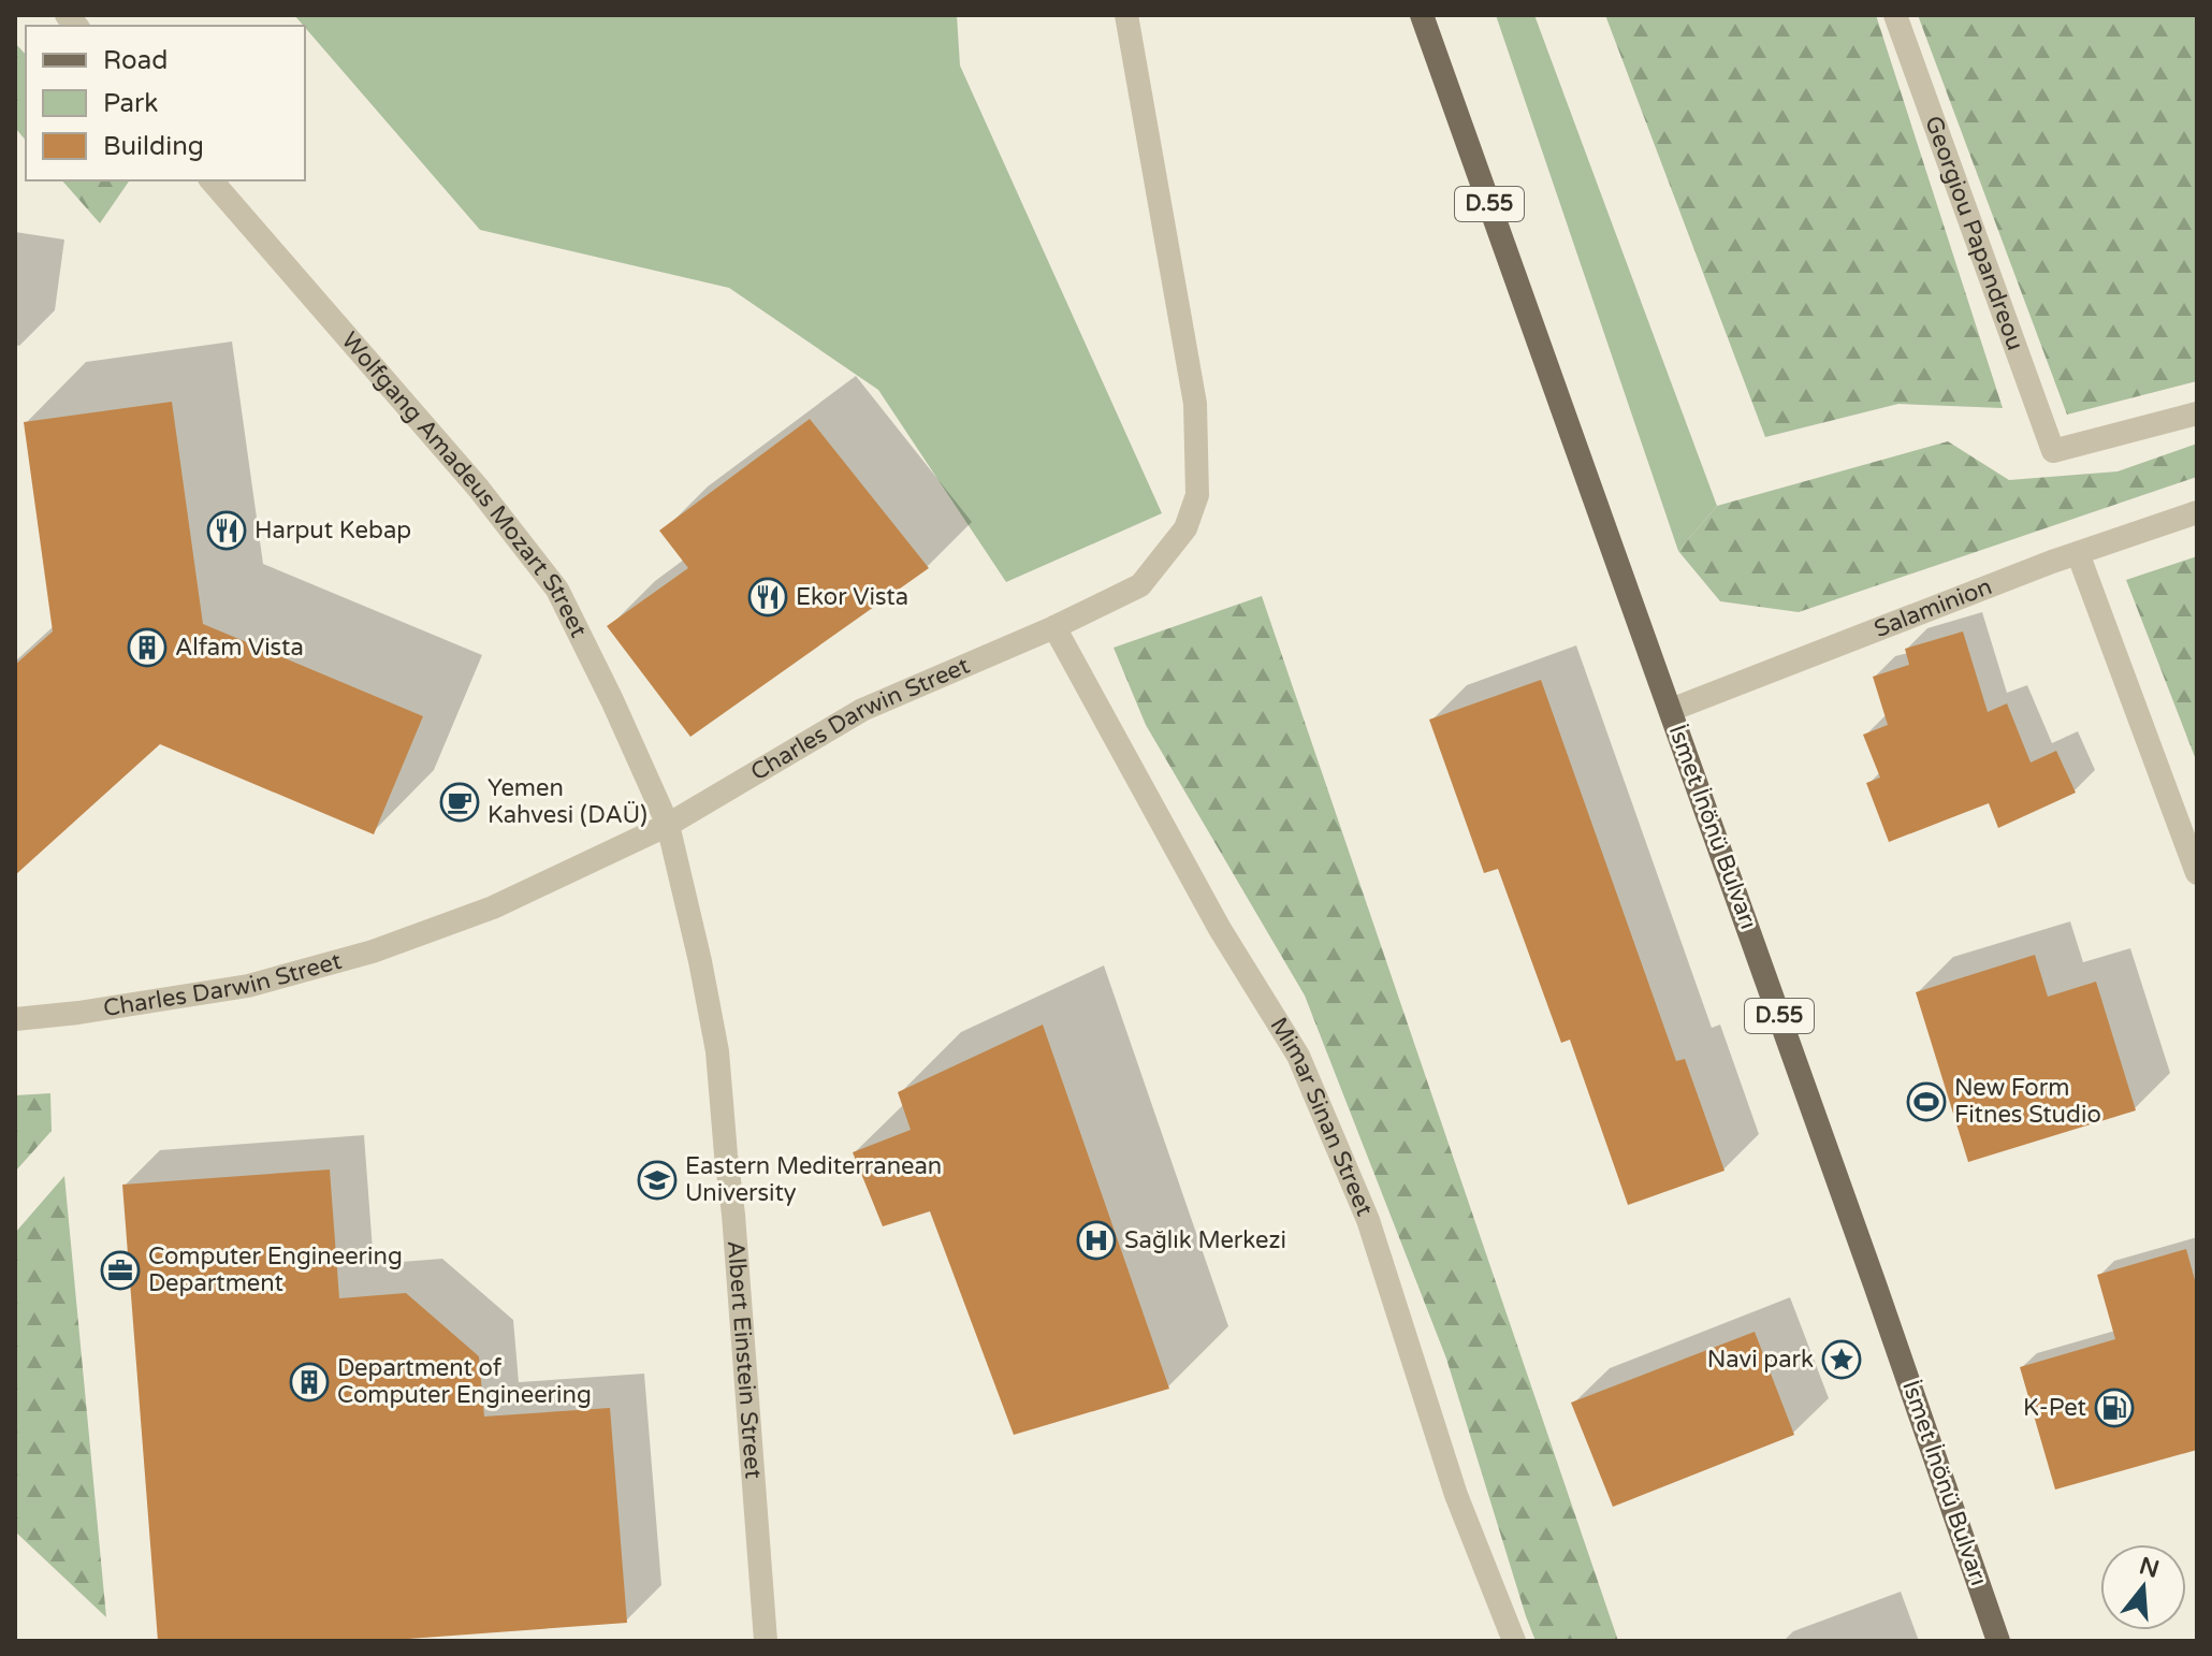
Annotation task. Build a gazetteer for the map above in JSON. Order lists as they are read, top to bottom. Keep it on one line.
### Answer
{"streets":{"main road":["D.55","İsmet İnönü Bulvarı"],"street":["Georgiou Papandreou","Wolfgang Amadeus Mozart Street","Salaminion","Charles Darwin Street","Mimar Sinan Street","Albert Einstein Street"]},"crossings":[["Wolfgang Amadeus Mozart Street","Charles Darwin Street"],["Wolfgang Amadeus Mozart Street","Albert Einstein Street"],["Salaminion","İsmet İnönü Bulvarı"],["Charles Darwin Street","Mimar Sinan Street"],["Charles Darwin Street","Albert Einstein Street"]],"places":{"restaurant":["Harput Kebap","Ekor Vista"],"building":["Alfam Vista","Department of Computer Engineering"],"cafe":["Yemen Kahvesi (DAÜ)"],"sports":["New Form Fitnes Studio"],"school or university":["Eastern Mediterranean University"],"hospital":["Sağlık Merkezi"],"office":["Computer Engineering Department"],"place":["Navi park"],"fuel station":["K-Pet"]},"legend":["Road","Park","Building"],"north":"top"}
